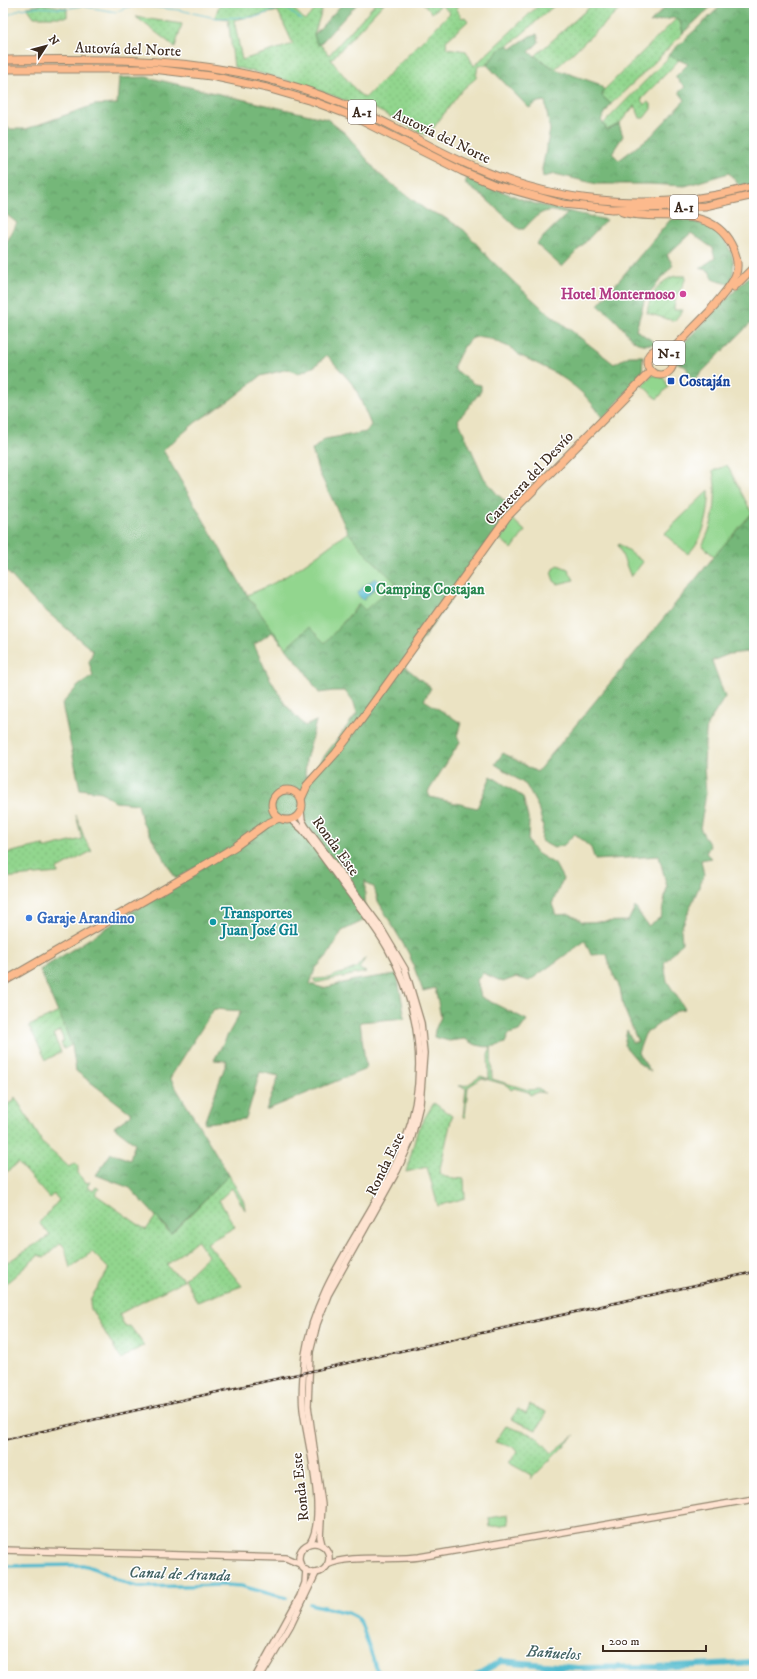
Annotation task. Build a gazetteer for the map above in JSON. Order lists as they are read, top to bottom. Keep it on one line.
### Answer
{"streets":{"highway":["Autovía del Norte","A-1","N-1","Carretera del Desvío"],"main road":["Ronda Este"]},"crossings":[["N-1","Carretera del Desvío"],["N-1","Ronda Este"],["Carretera del Desvío","Ronda Este"]],"water":["Canal de Aranda","Bañuelos"],"places":{"other":["Hotel Montermoso","Camping Costajan","Garaje Arandino","Transportes Juan José Gil"],"transit":["Costaján"]},"scale_bar":"200 m","north":"top right"}
